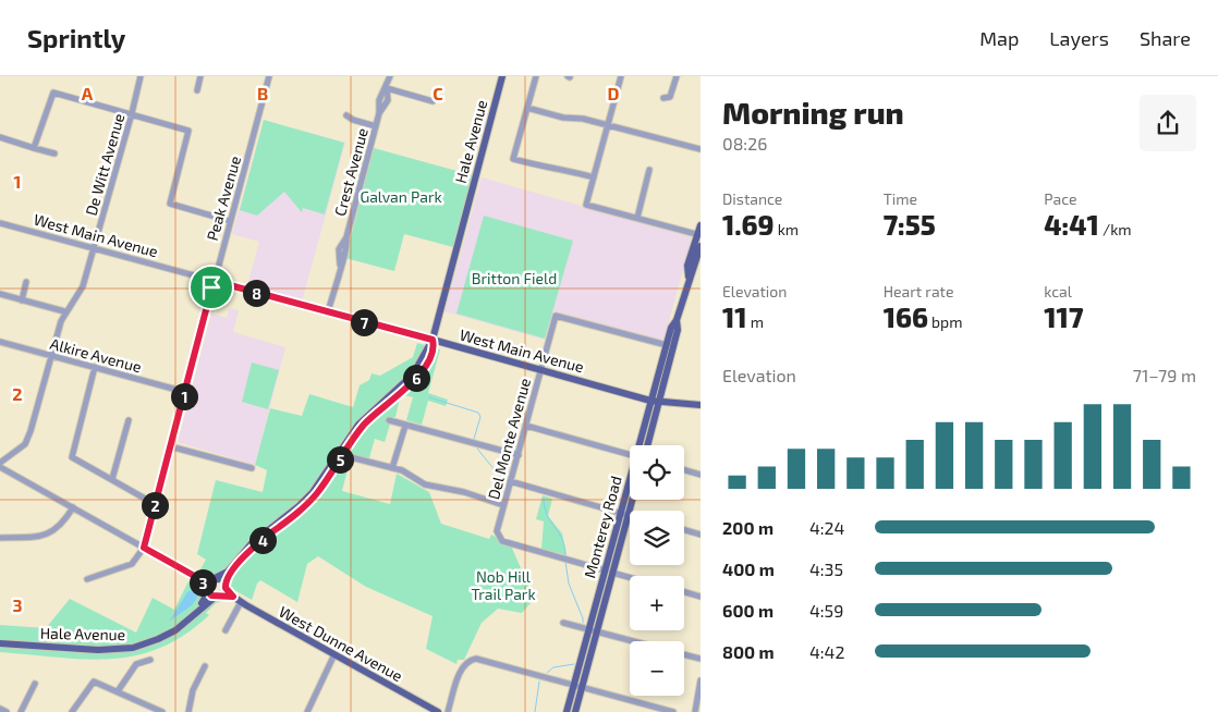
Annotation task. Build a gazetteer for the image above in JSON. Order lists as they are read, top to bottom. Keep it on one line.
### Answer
{"streets":{"main road":["Hale Avenue","West Main Avenue","Monterey Road","West Dunne Avenue"],"street":["De Witt Avenue","Crest Avenue","Peak Avenue","Alkire Avenue","Del Monte Avenue"]},"crossings":[["Hale Avenue","West Main Avenue"],["Hale Avenue","West Dunne Avenue"],["De Witt Avenue","West Main Avenue"],["De Witt Avenue","Alkire Avenue"],["Crest Avenue","West Main Avenue"],["Peak Avenue","West Main Avenue"],["Peak Avenue","Alkire Avenue"],["West Main Avenue","Del Monte Avenue"],["West Main Avenue","Monterey Road"],["Del Monte Avenue","Monterey Road"]],"parks":["Galvan Park","Britton Field","Nob Hill Trail Park"],"page":{"header":"Sprintly","nav":["Map","Layers","Share"],"heading":["Morning run","08:26"],"stats":[["Distance","1.69 km"],["Time","7:55"],["Pace","4:41 /km"],["Elevation","11 m"],["Heart rate","166 bpm"],["kcal","117"]],"pins":["8","7","6","1","5","2","4","3"],"chart":["Elevation","71–79 m"],"map_buttons":["+","−"],"list":[{"name":"200 m","note":"4:24"},{"name":"400 m","note":"4:35"},{"name":"600 m","note":"4:59"},{"name":"800 m","note":"4:42"}]},"grid":{"columns":["A","B","C","D"],"rows":["1","2","3"]}}
